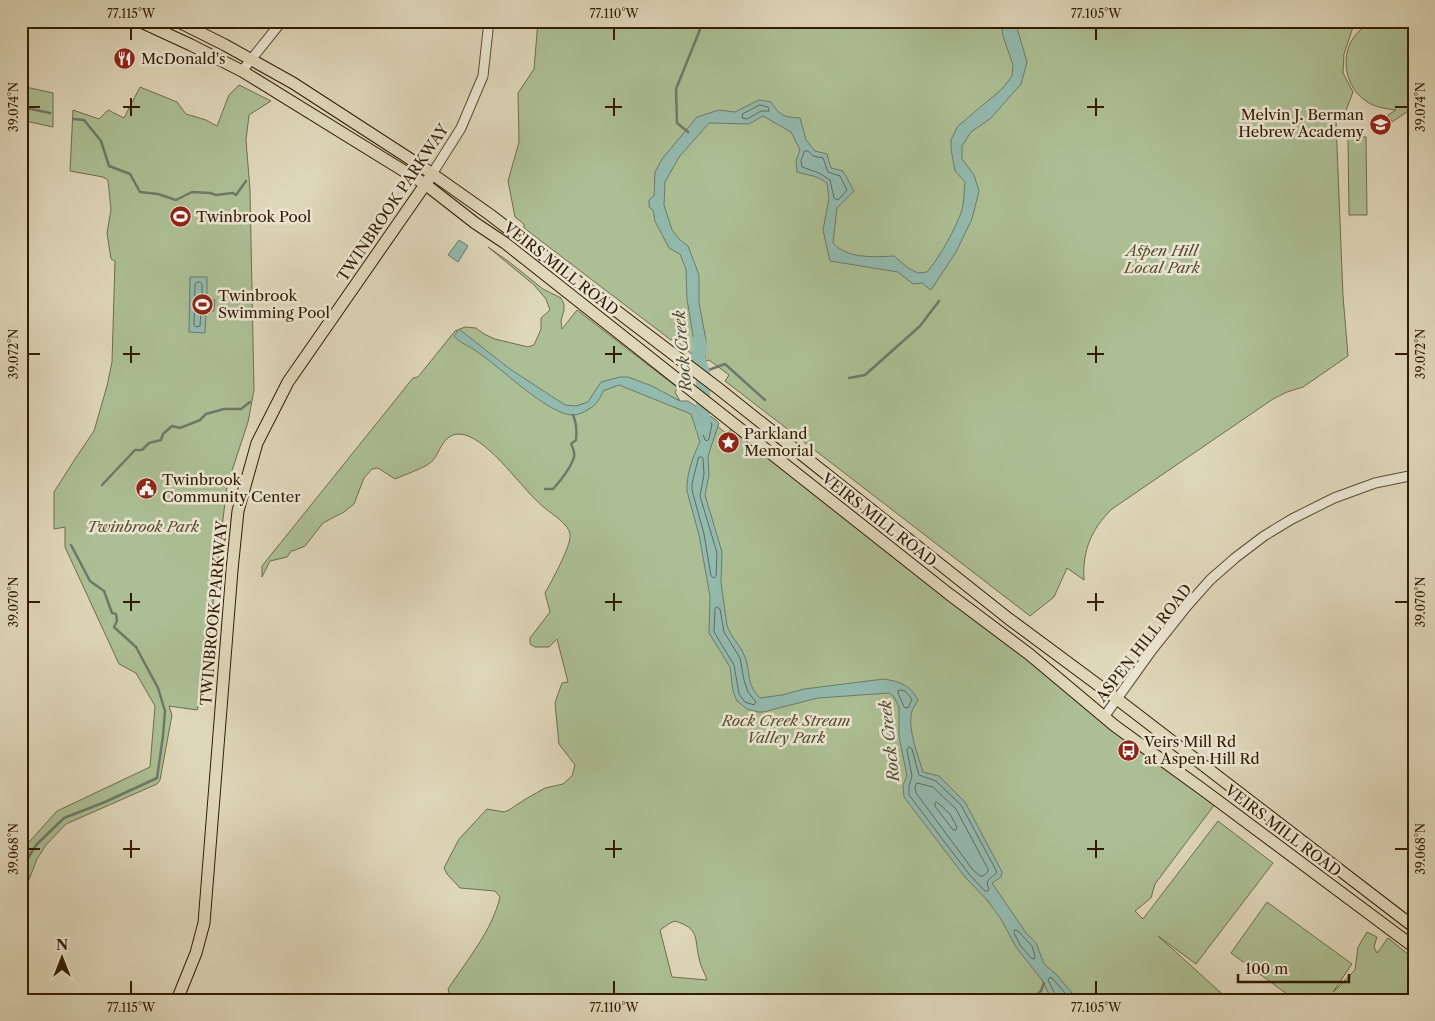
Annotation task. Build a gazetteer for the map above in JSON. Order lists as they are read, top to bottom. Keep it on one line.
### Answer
{"streets":{"main road":["TWINBROOK PARKWAY","VEIRS MILL ROAD"],"street":["ASPEN HILL ROAD"]},"crossings":[["TWINBROOK PARKWAY","VEIRS MILL ROAD"],["VEIRS MILL ROAD","ASPEN HILL ROAD"]],"water":["Rock Creek"],"parks":["Aspen Hill Local Park","Twinbrook Park","Rock Creek Stream Valley Park"],"places":{"restaurant":["McDonald's"],"school or university":["Melvin J. Berman Hebrew Academy"],"sports":["Twinbrook Pool","Twinbrook Swimming Pool"],"place":["Parkland Memorial"],"public building":["Twinbrook Community Center"],"bus stop":["Veirs Mill Rd at Aspen Hill Rd"]},"scale_bar":"100 m","north":"top","coordinates":["77.115°W","77.110°W","77.105°W","39.074°N","39.072°N","39.070°N","39.068°N"]}
